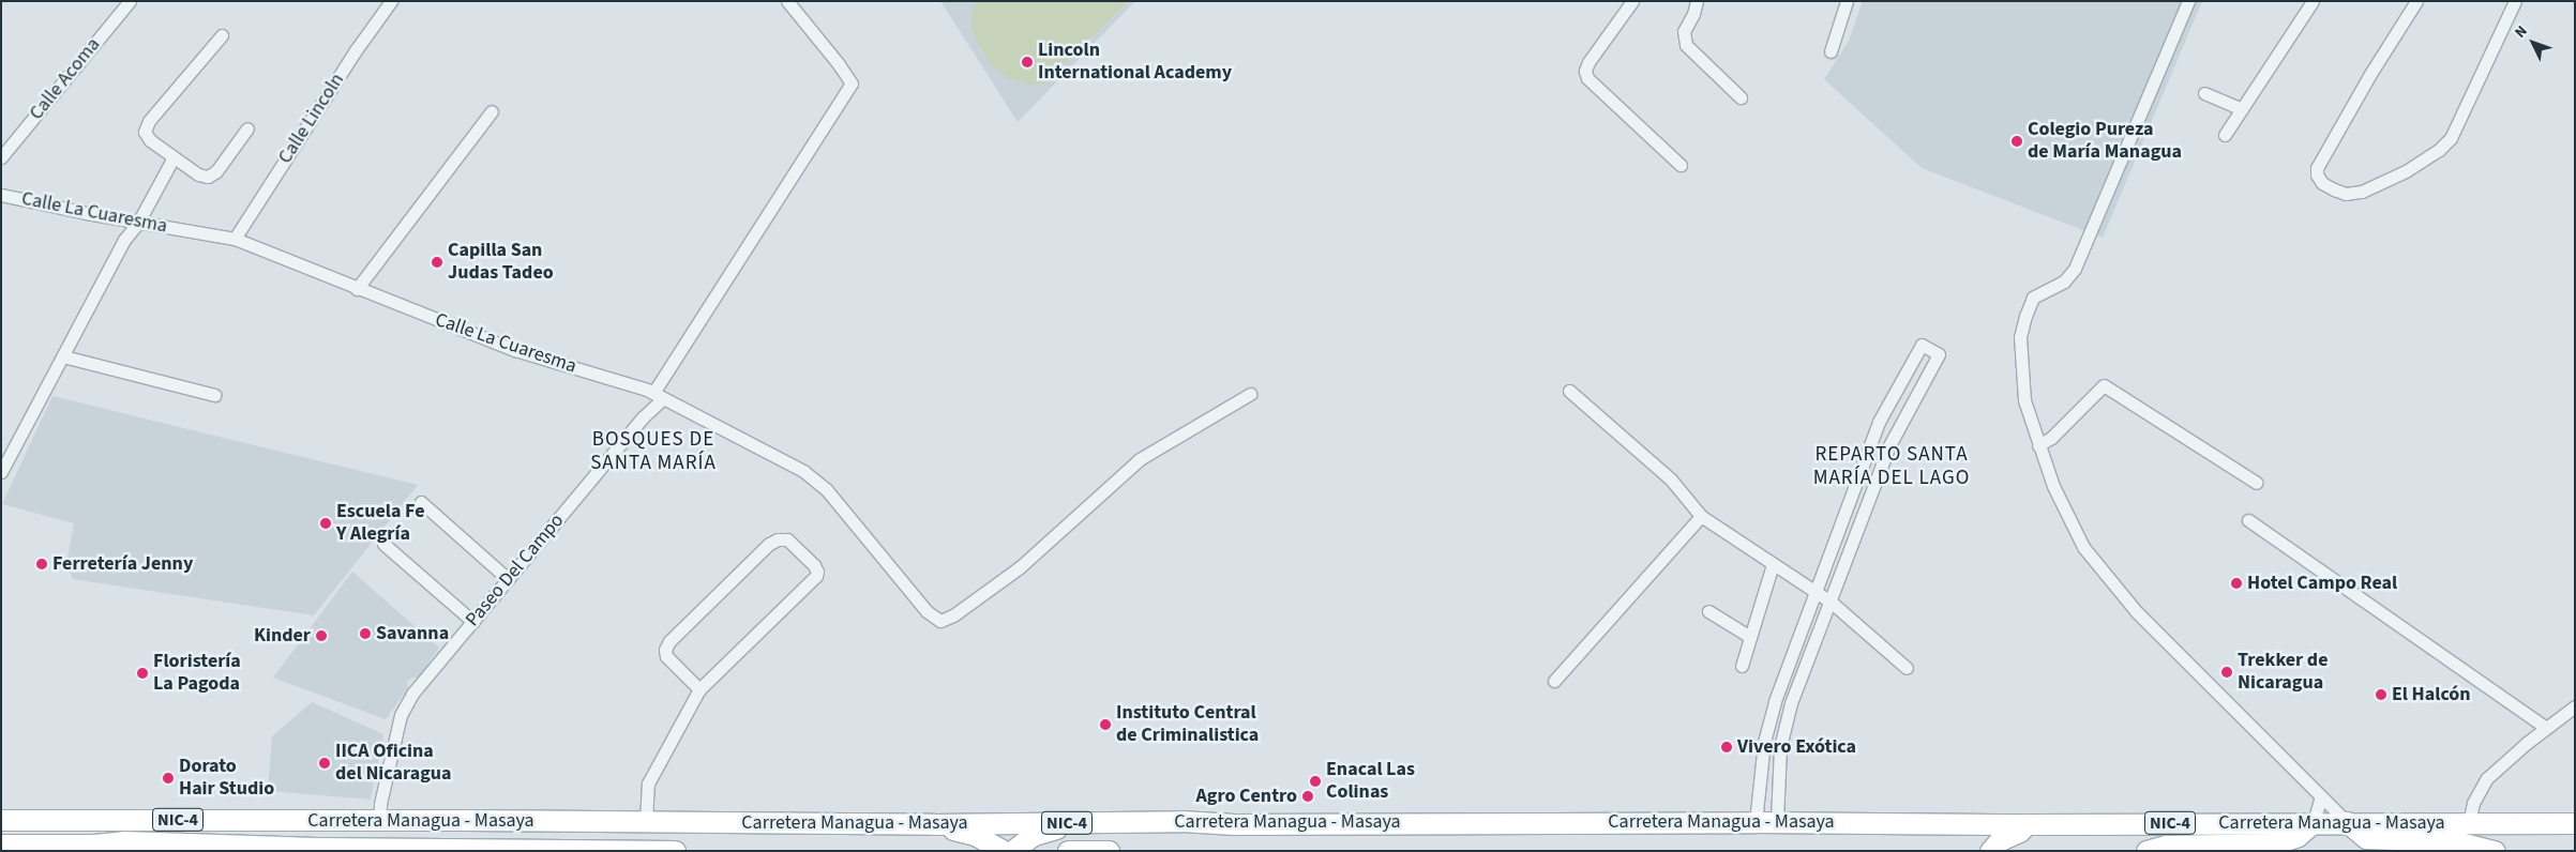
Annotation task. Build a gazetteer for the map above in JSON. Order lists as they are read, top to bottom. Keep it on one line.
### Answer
{"streets":{"highway":["NIC-4","Carretera Managua - Masaya"],"street":["Calle Acoma","Calle Lincoln","Calle La Cuaresma","Paseo Del Campo"]},"crossings":[["Calle Lincoln","Calle La Cuaresma"],["Calle La Cuaresma","Paseo Del Campo"],["Paseo Del Campo","Carretera Managua - Masaya"]],"districts":["BOSQUES DE SANTA MARÍA","REPARTO SANTA MARÍA DEL LAGO"],"places":["Lincoln International Academy","Colegio Pureza de María Managua","Capilla San Judas Tadeo","Escuela Fe Y Alegría","Ferretería Jenny","Hotel Campo Real","Savanna","Kinder","Trekker de Nicaragua","Floristería La Pagoda","El Halcón","Instituto Central de Criminalistica","Vivero Exótica","IICA Oficina del Nicaragua","Dorato Hair Studio","Enacal Las Colinas","Agro Centro"],"north":"top left"}
